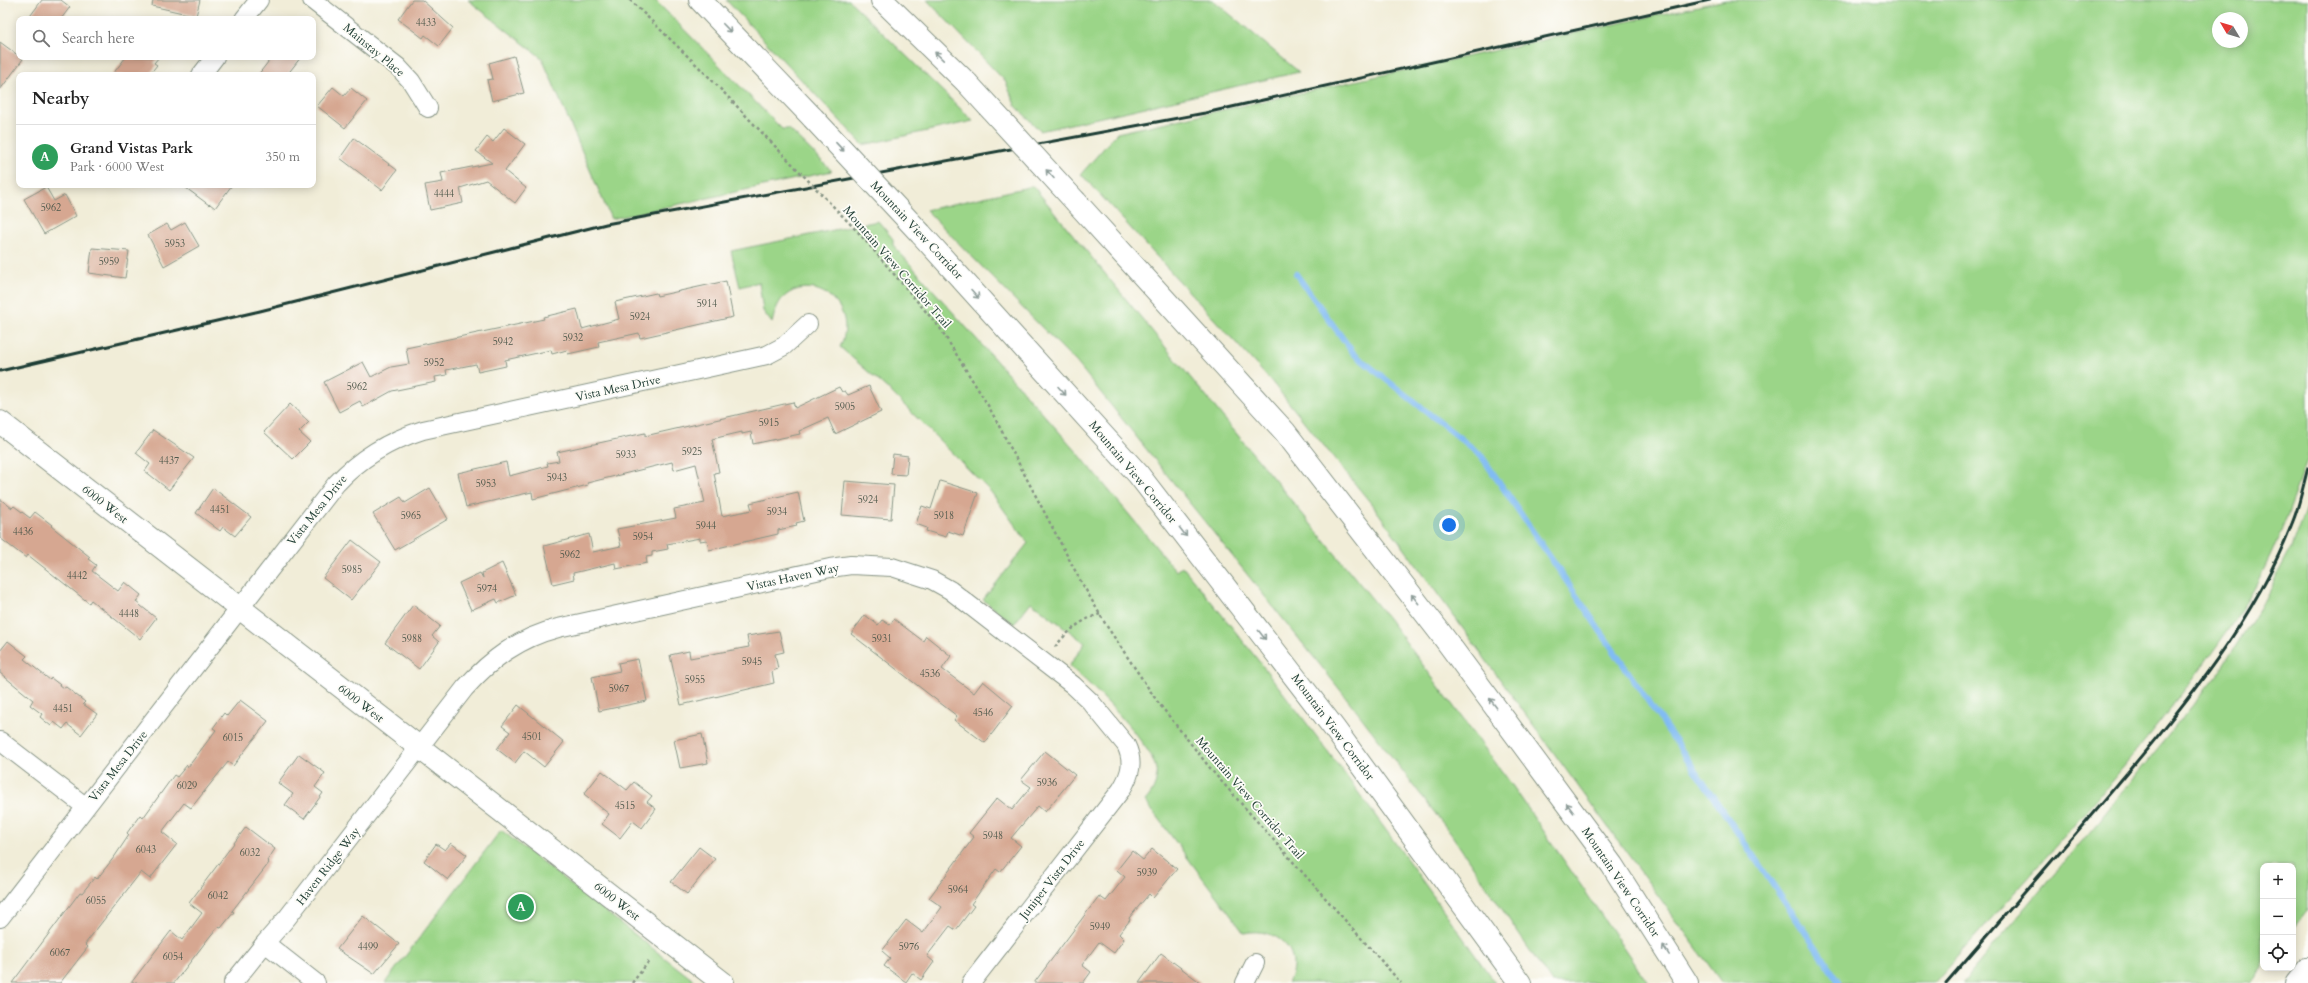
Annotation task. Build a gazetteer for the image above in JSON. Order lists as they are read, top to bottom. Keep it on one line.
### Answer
{"streets":{"main road":["Mountain View Corridor","6000 West"],"street":["Mainstay Place","Vista Mesa Drive","Vistas Haven Way","Haven Ridge Way","Juniper Vista Drive"],"path":["Mountain View Corridor Trail"]},"crossings":[["Vista Mesa Drive","6000 West"],["6000 West","Vistas Haven Way"],["6000 West","Haven Ridge Way"],["Vistas Haven Way","Haven Ridge Way"],["Vistas Haven Way","Juniper Vista Drive"]],"house_numbers":["4433","4444","5962","5953","5959","5914","5924","5932","5942","5952","5962","5905","5915","5925","5933","4437","5943","5953","5924","4451","5934","5965","5918","5944","4436","5954","5962","5985","4442","5974","4448","5988","5931","5945","4536","5955","5967","4451","4546","4501","6015","5936","6029","4515","5948","6043","6032","5939","5964","6042","6055","5949","4499","5976","6067","6054"],"north":"top left","page":{"search":"Search here","heading":"Nearby","list":[{"mark":"A","name":"Grand Vistas Park","note":"Park · 6000 West","value":"350 m"}],"map_buttons":["+","−"],"pins":"A"}}
